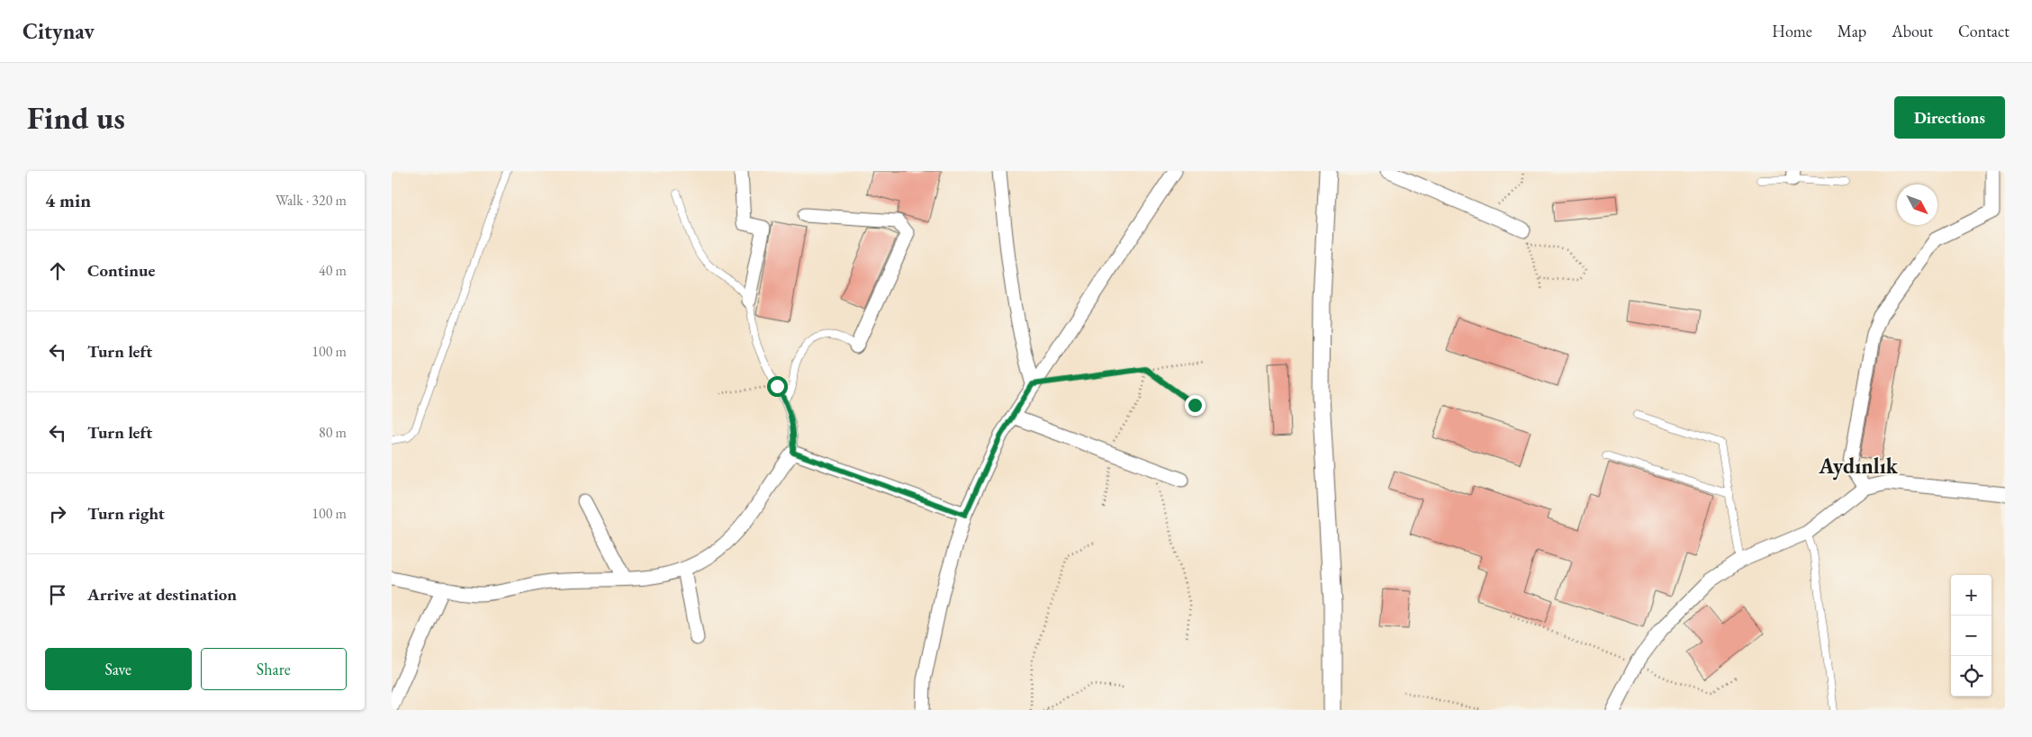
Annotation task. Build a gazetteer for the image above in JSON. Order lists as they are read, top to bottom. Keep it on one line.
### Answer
{"districts":["Aydınlık"],"north":"bottom right","page":{"header":"Citynav","nav":["Home","Map","About","Contact"],"buttons":["Directions",["Save","Share"]],"title":"Find us","heading":["4 min","Walk · 320 m"],"list":[["Continue","40 m"],["Turn left","100 m"],["Turn left","80 m"],["Turn right","100 m"],"Arrive at destination"],"map_buttons":["+","−"]}}
